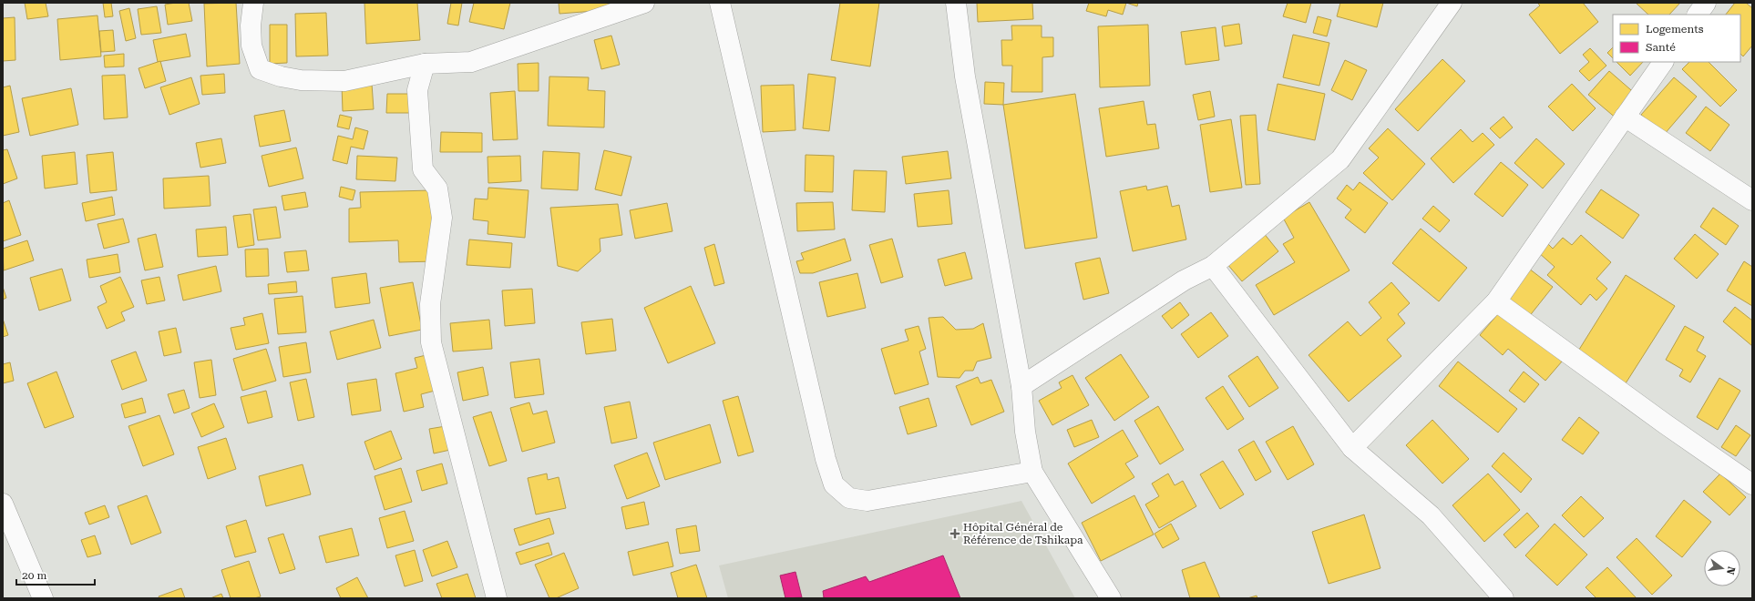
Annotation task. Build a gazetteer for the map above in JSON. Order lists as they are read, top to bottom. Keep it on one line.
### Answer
{"places":{"health":["Hôpital Général de Référence de Tshikapa"]},"legend":["Logements","Santé"],"scale_bar":"20 m","north":"right"}
